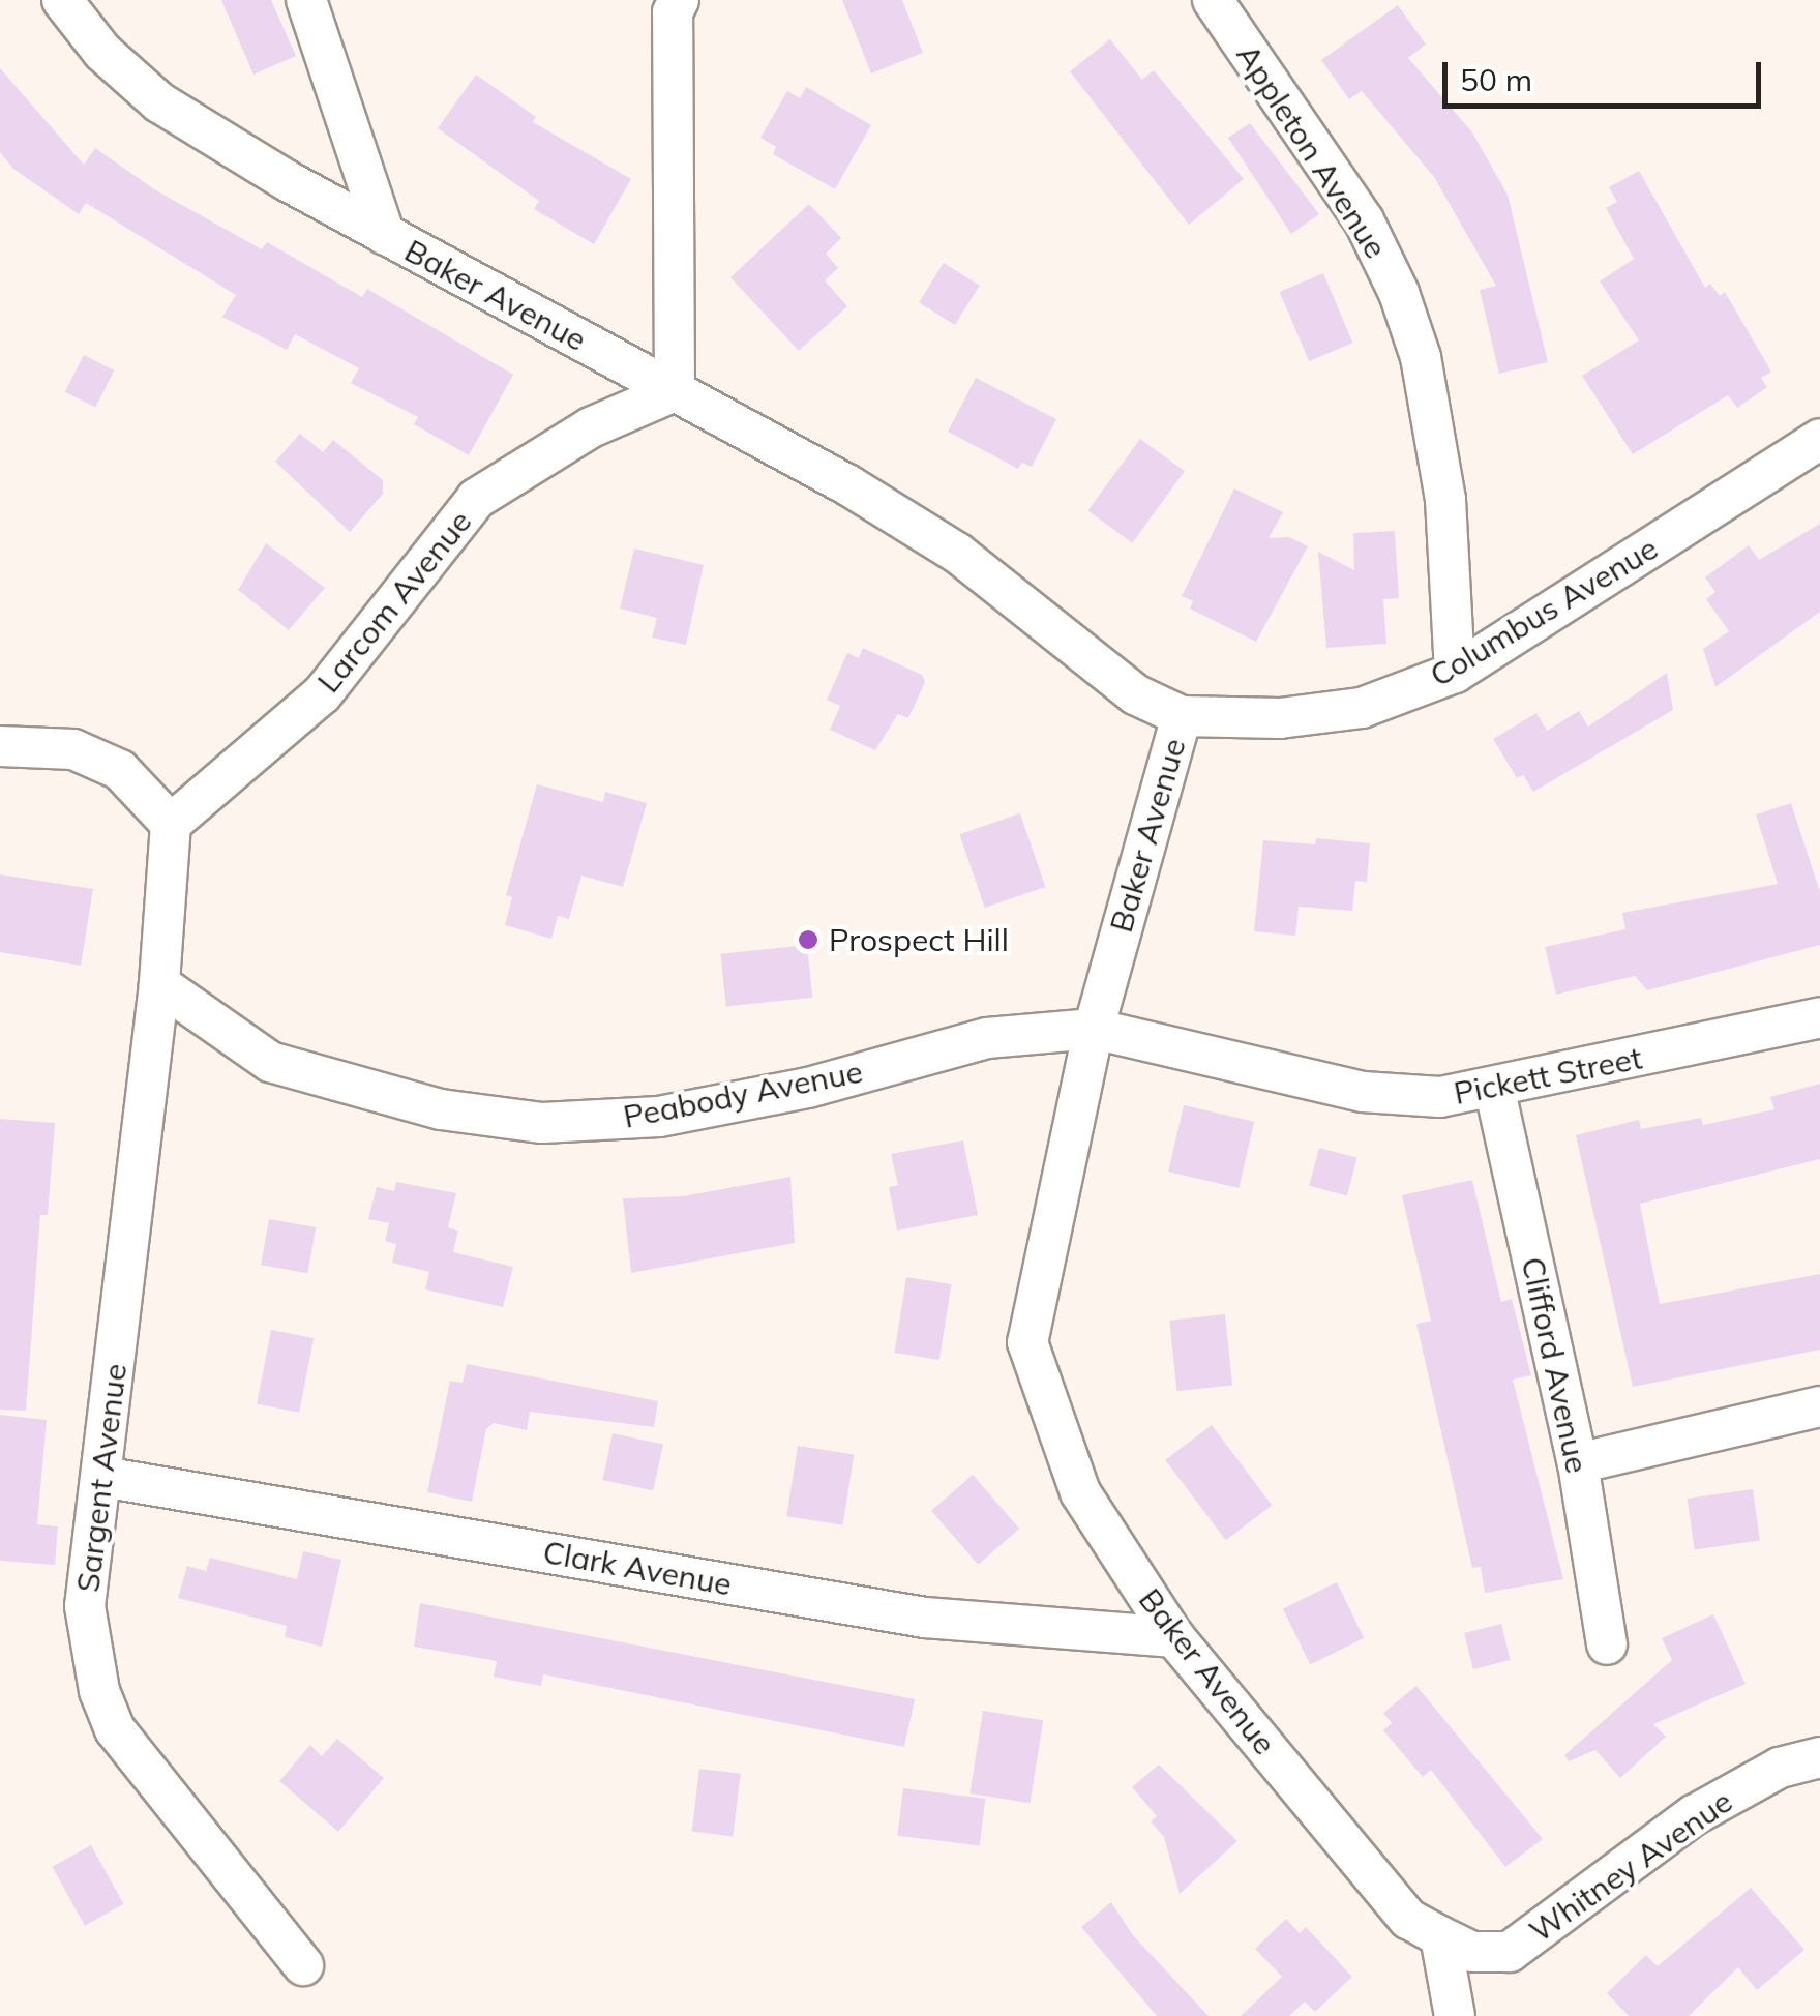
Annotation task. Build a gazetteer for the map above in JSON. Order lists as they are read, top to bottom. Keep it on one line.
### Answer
{"streets":{"street":["Appleton Avenue","Baker Avenue","Larcom Avenue","Columbus Avenue","Pickett Street","Peabody Avenue","Clifford Avenue","Sargent Avenue","Clark Avenue","Whitney Avenue"]},"crossings":[["Appleton Avenue","Columbus Avenue"],["Baker Avenue","Larcom Avenue"],["Baker Avenue","Columbus Avenue"],["Baker Avenue","Pickett Street"],["Baker Avenue","Peabody Avenue"],["Baker Avenue","Clark Avenue"],["Baker Avenue","Whitney Avenue"],["Pickett Street","Peabody Avenue"],["Pickett Street","Clifford Avenue"],["Peabody Avenue","Sargent Avenue"],["Sargent Avenue","Clark Avenue"]],"places":["Prospect Hill"],"scale_bar":"50 m"}
